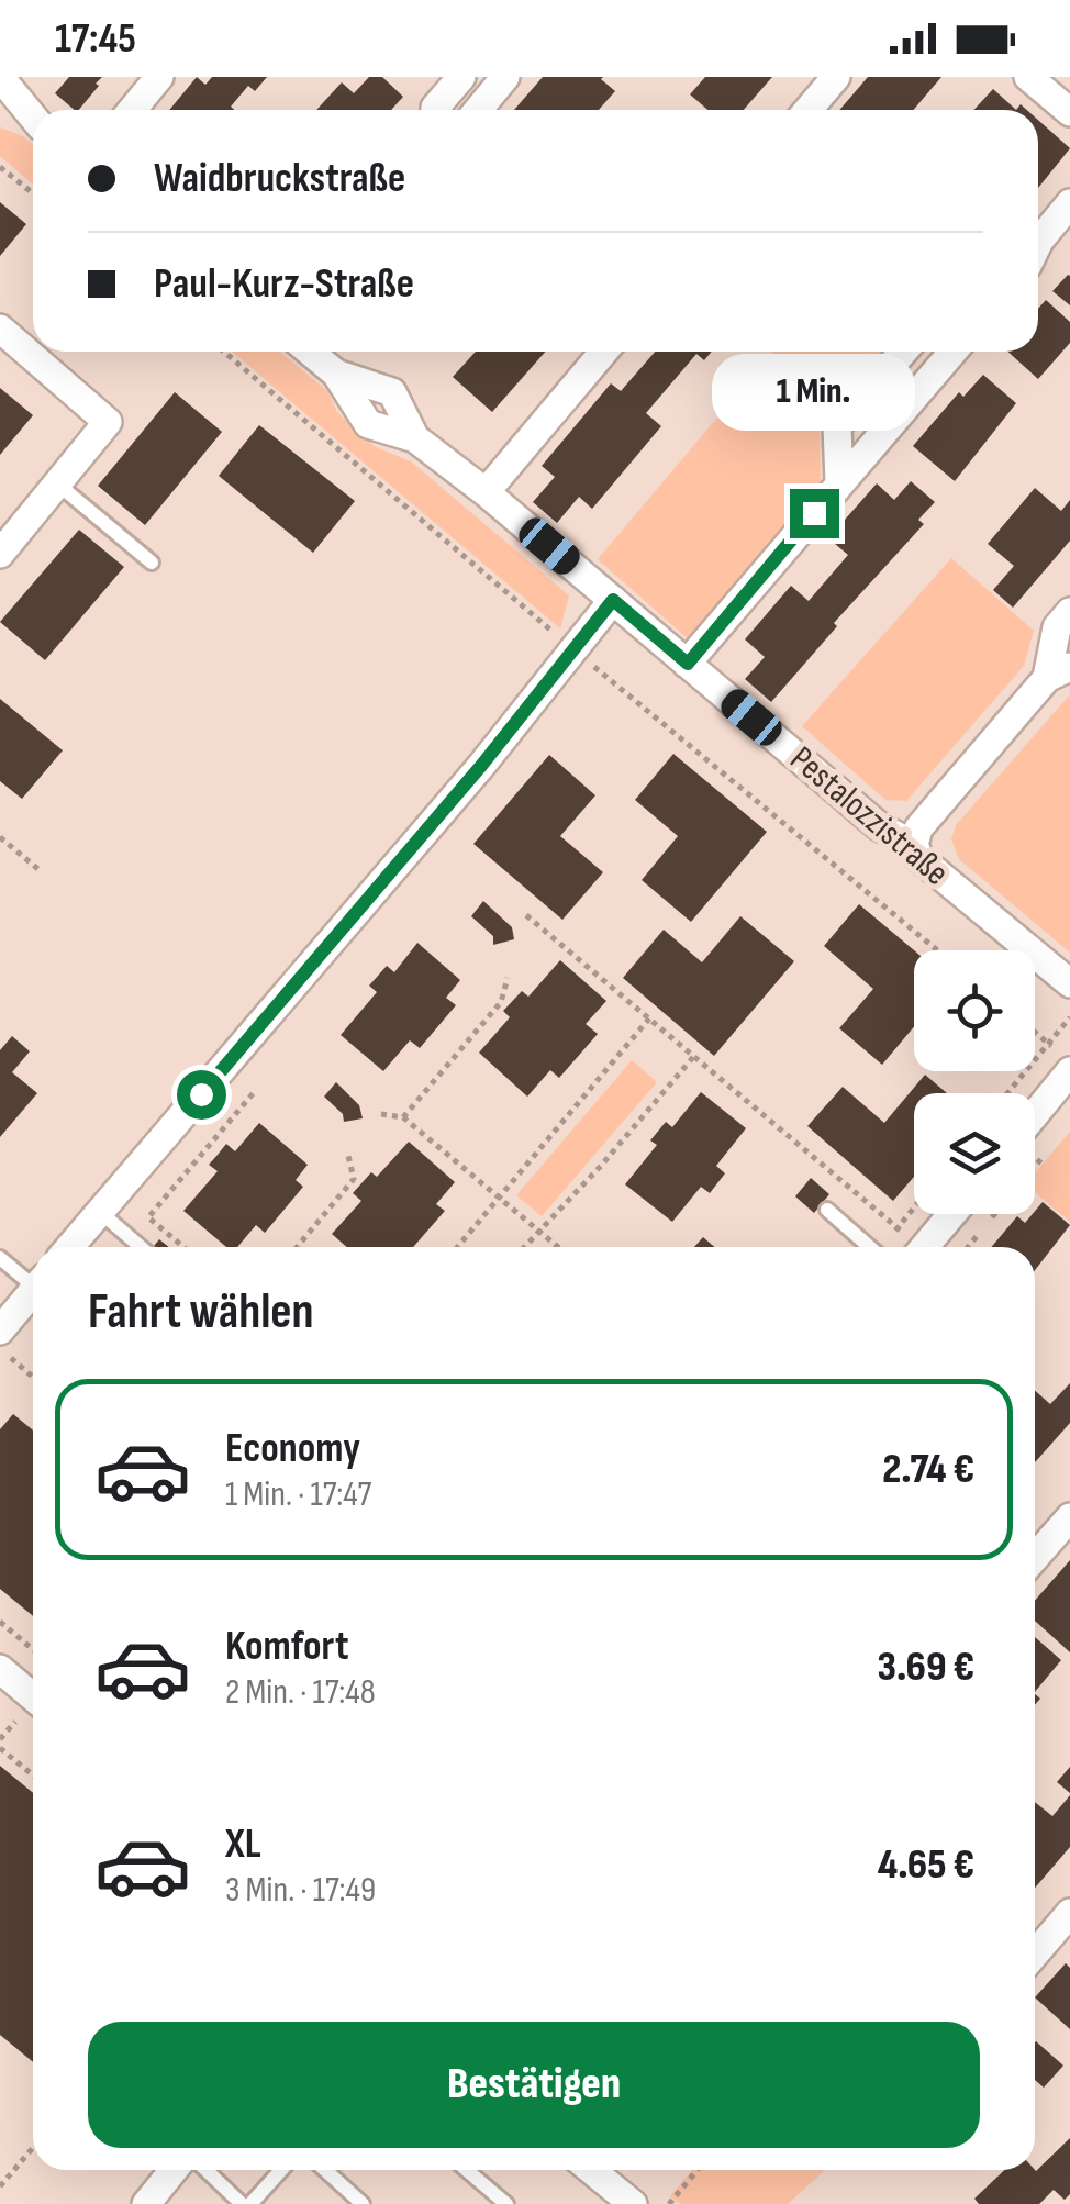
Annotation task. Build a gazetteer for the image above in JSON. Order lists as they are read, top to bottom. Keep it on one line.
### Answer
{"streets":{"street":["Pestalozzistraße"]},"page":{"status":"17:45","banner":["Waidbruckstraße","Paul-Kurz-Straße"],"bubble":"1 Min.","heading":"Fahrt wählen","list":[{"name":"Economy","note":"1 Min. · 17:47","value":"2.74 €"},{"name":"Komfort","note":"2 Min. · 17:48","value":"3.69 €"},{"name":"XL","note":"3 Min. · 17:49","value":"4.65 €"}],"buttons":"Bestätigen"}}
